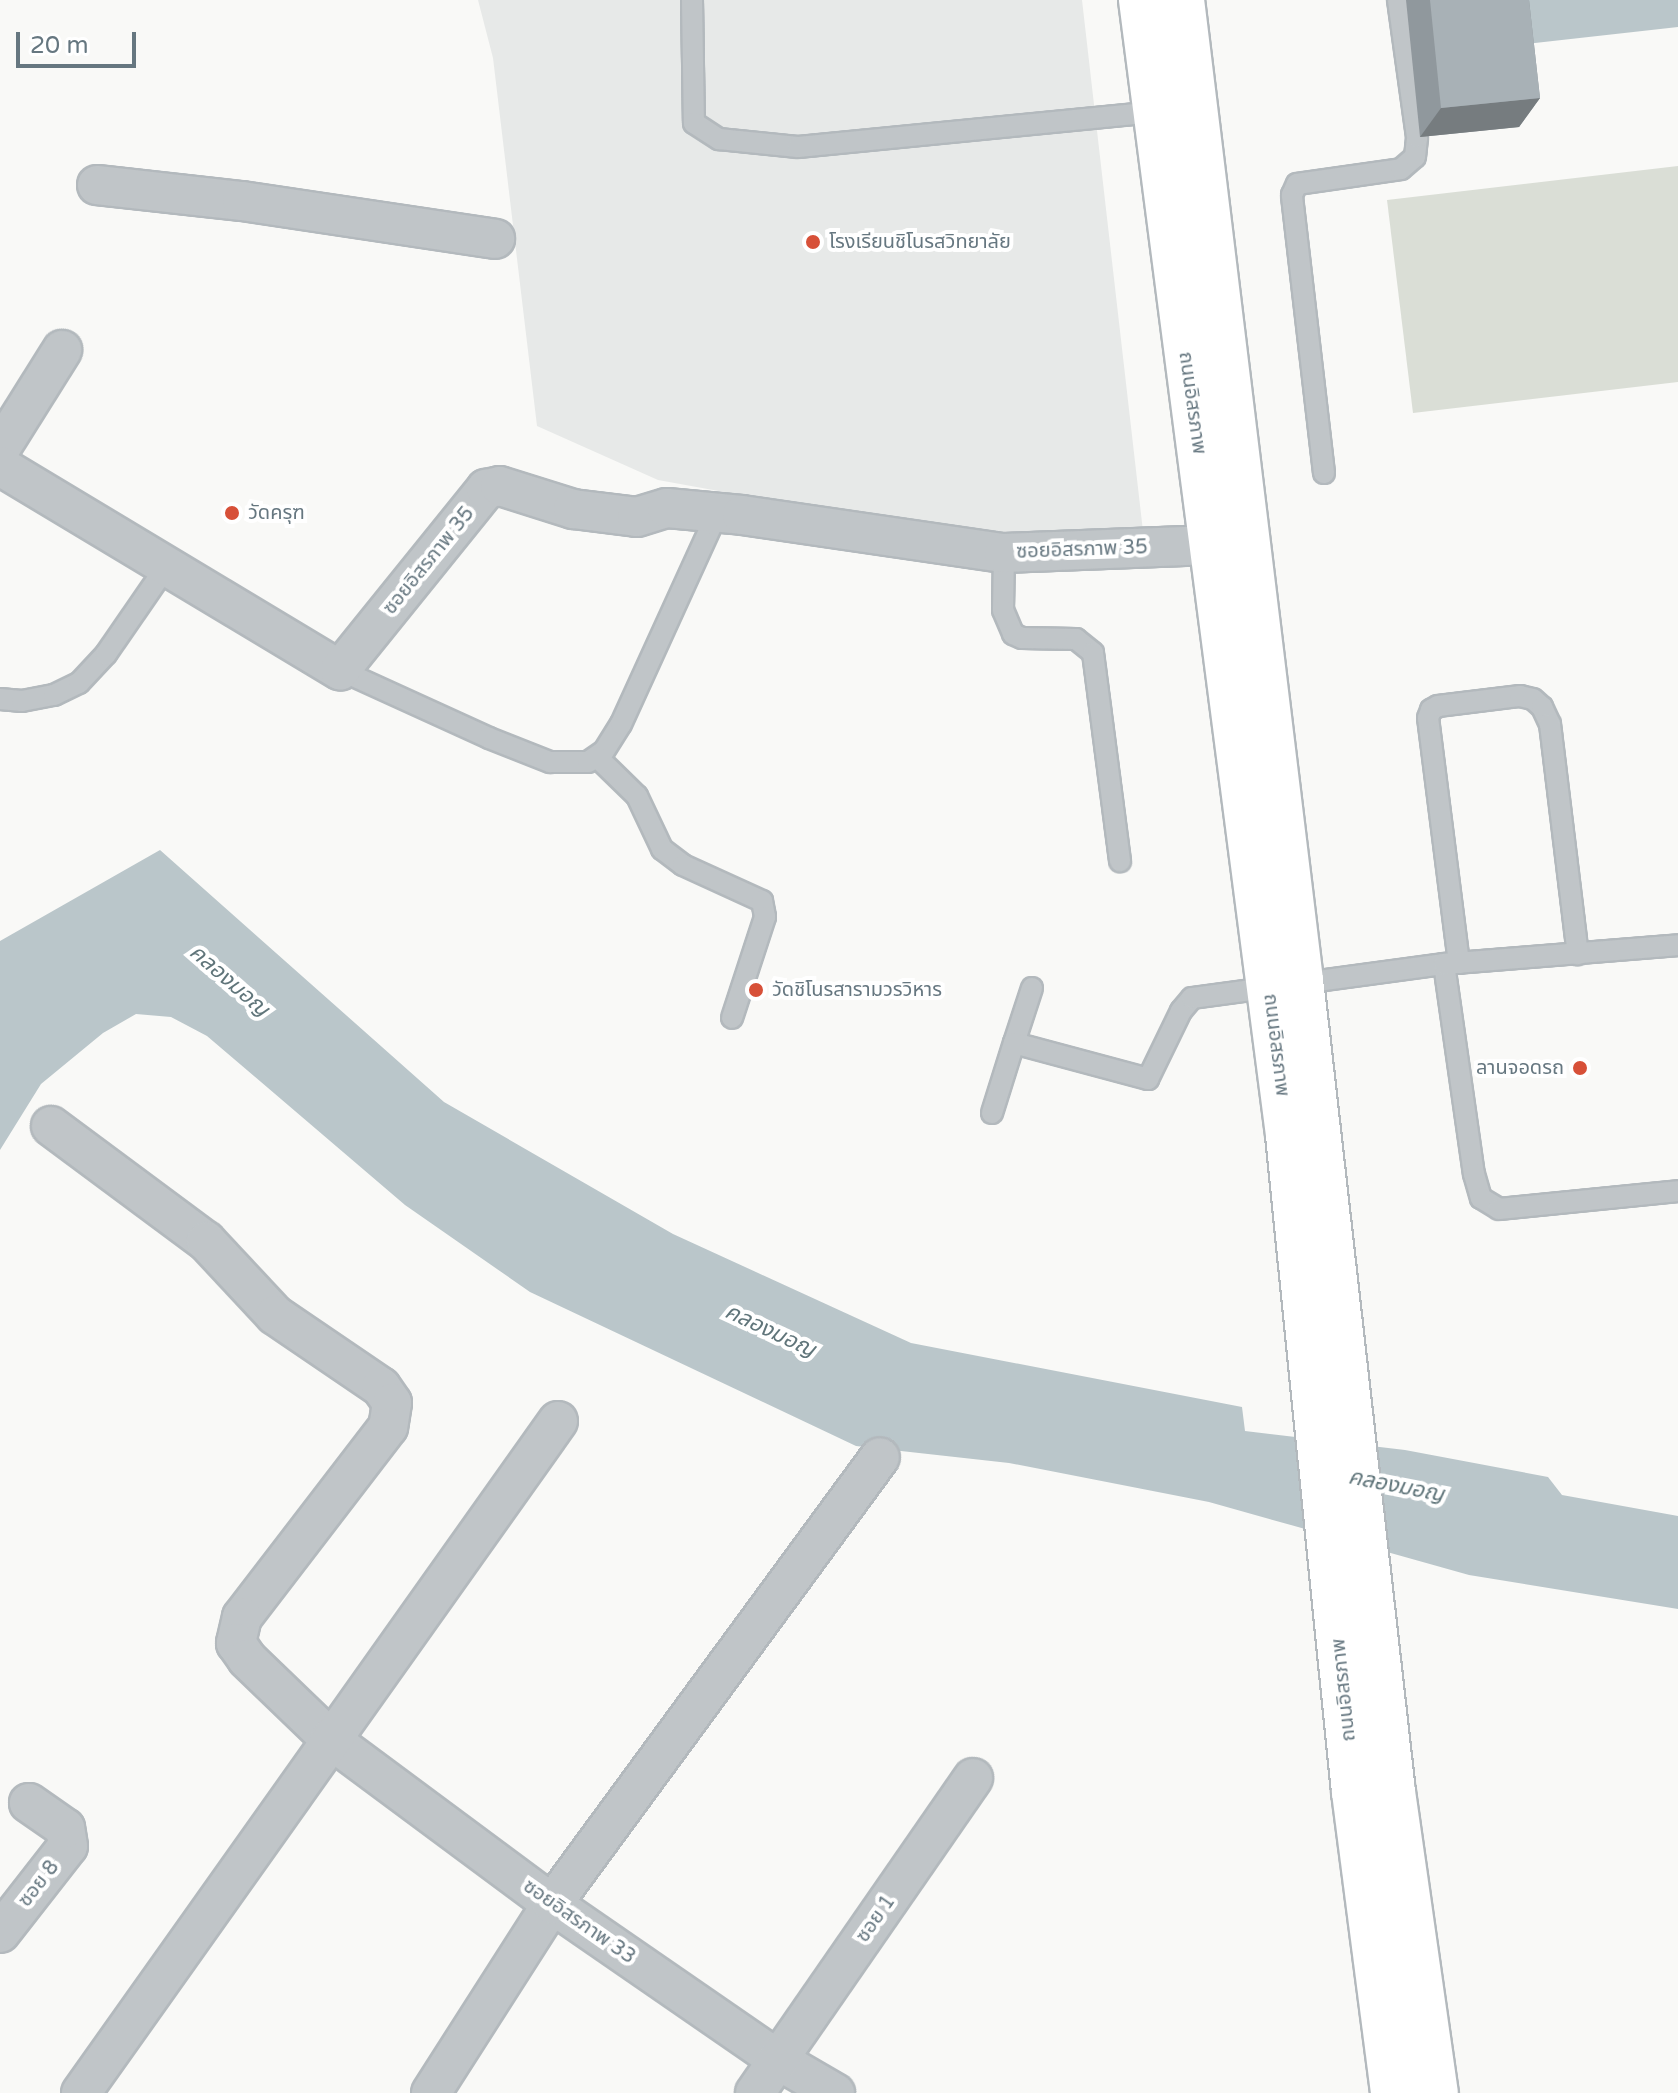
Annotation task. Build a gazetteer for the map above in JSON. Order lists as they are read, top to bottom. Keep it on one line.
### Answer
{"streets":{"main road":["ถนนอิสรภาพ"],"street":["ซอยอิสรภาพ 35","ซอย 8","ซอย 1","ซอยอิสรภาพ 33"]},"crossings":[["ถนนอิสรภาพ","ซอยอิสรภาพ 35"],["ซอย 1","ซอยอิสรภาพ 33"]],"water":["คลองมอญ"],"places":["โรงเรียนชิโนรสวิทยาลัย","วัดครุฑ","วัดชิโนรสารามวรวิหาร","ลานจอดรถ"],"scale_bar":"20 m"}
